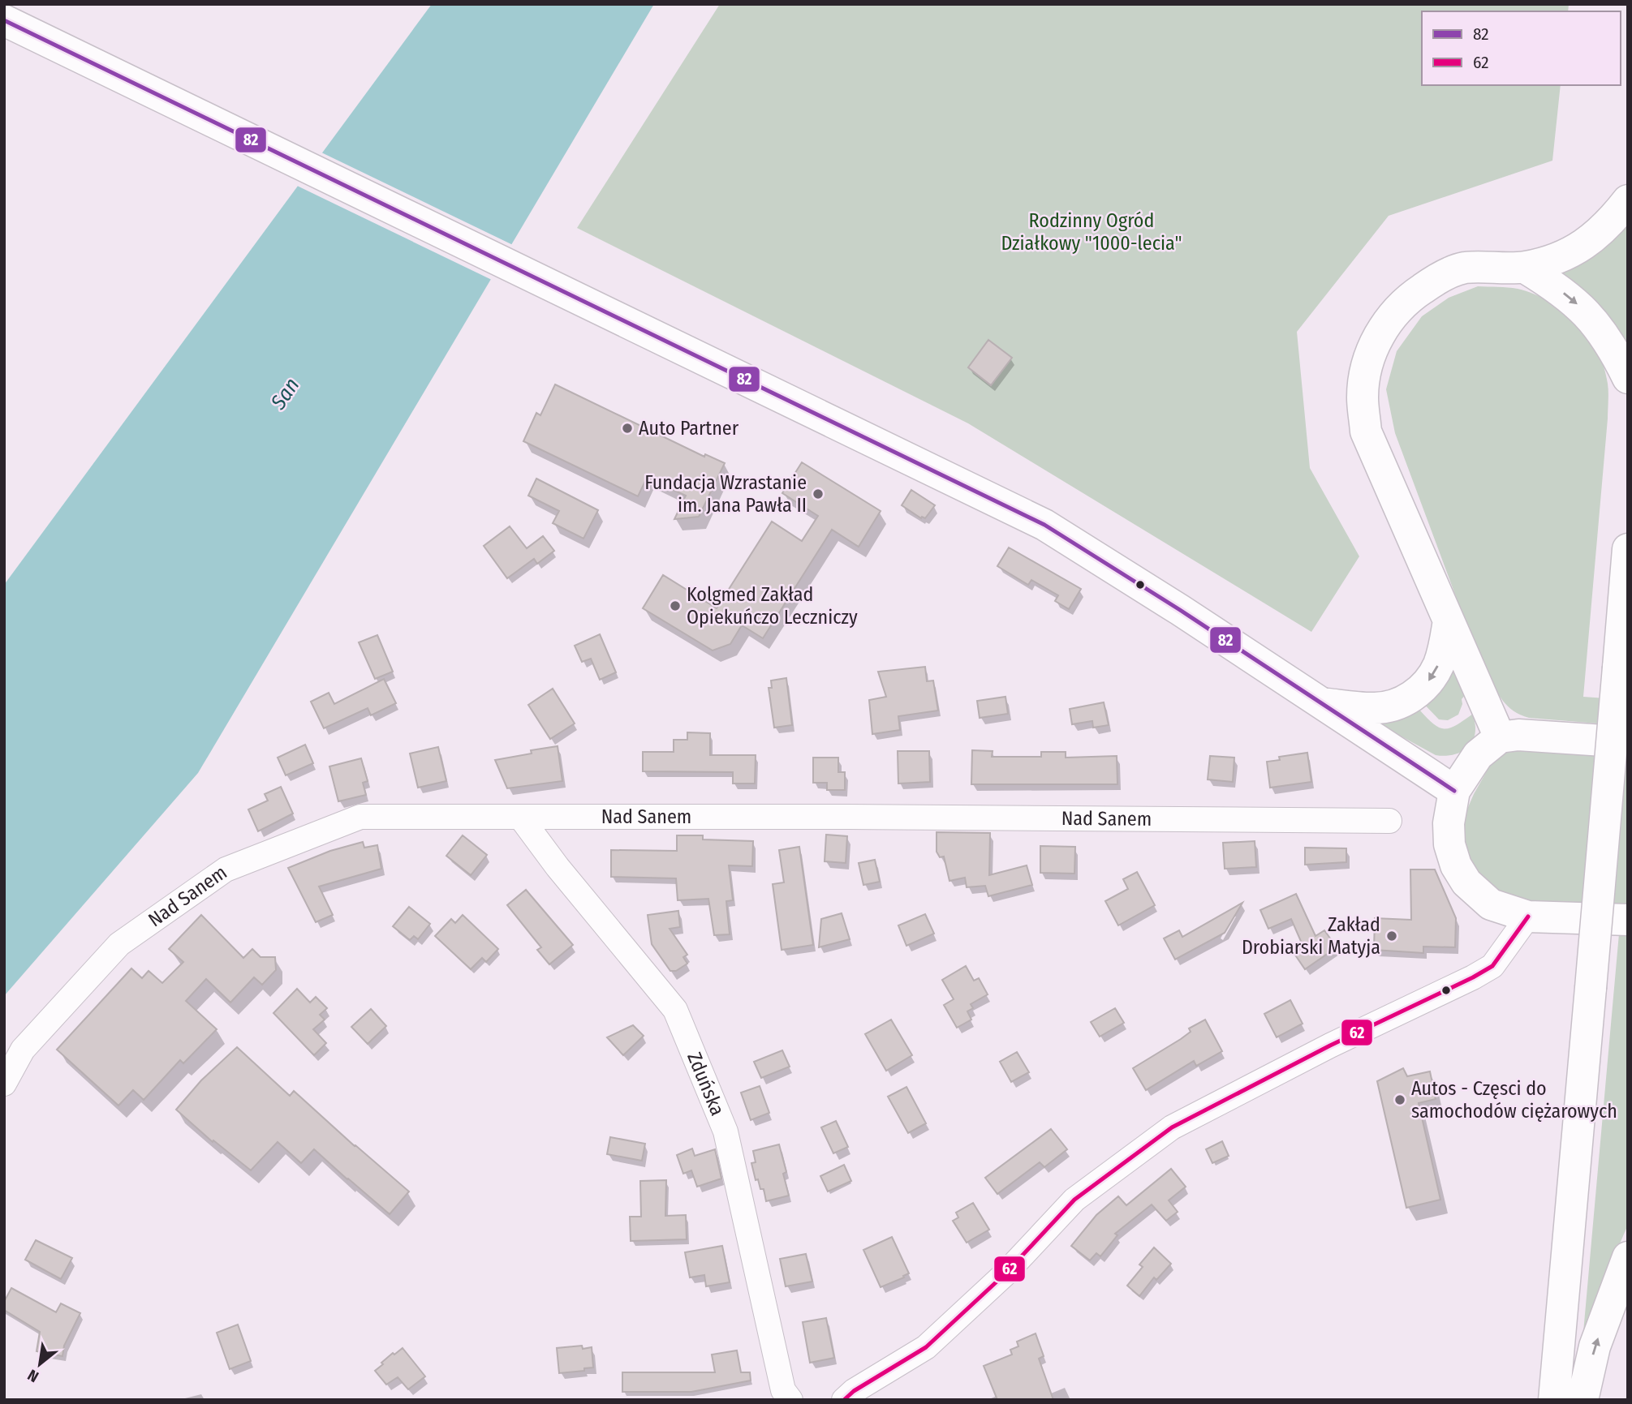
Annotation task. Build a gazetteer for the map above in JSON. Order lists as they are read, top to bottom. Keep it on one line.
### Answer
{"streets":{"street":["Nad Sanem","Zduńska"]},"crossings":[["Nad Sanem","Zduńska"]],"water":["San"],"parks":["Rodzinny Ogród Działkowy \"1000-lecia\""],"places":["Auto Partner","Fundacja Wzrastanie im. Jana Pawła II","Kolgmed Zakład Opiekuńczo Leczniczy","Zakład Drobiarski Matyja","Autos - Częsci do samochodów ciężarowych"],"lines":["transit line 82","transit line 62"],"legend":["82","62"],"north":"bottom left"}
